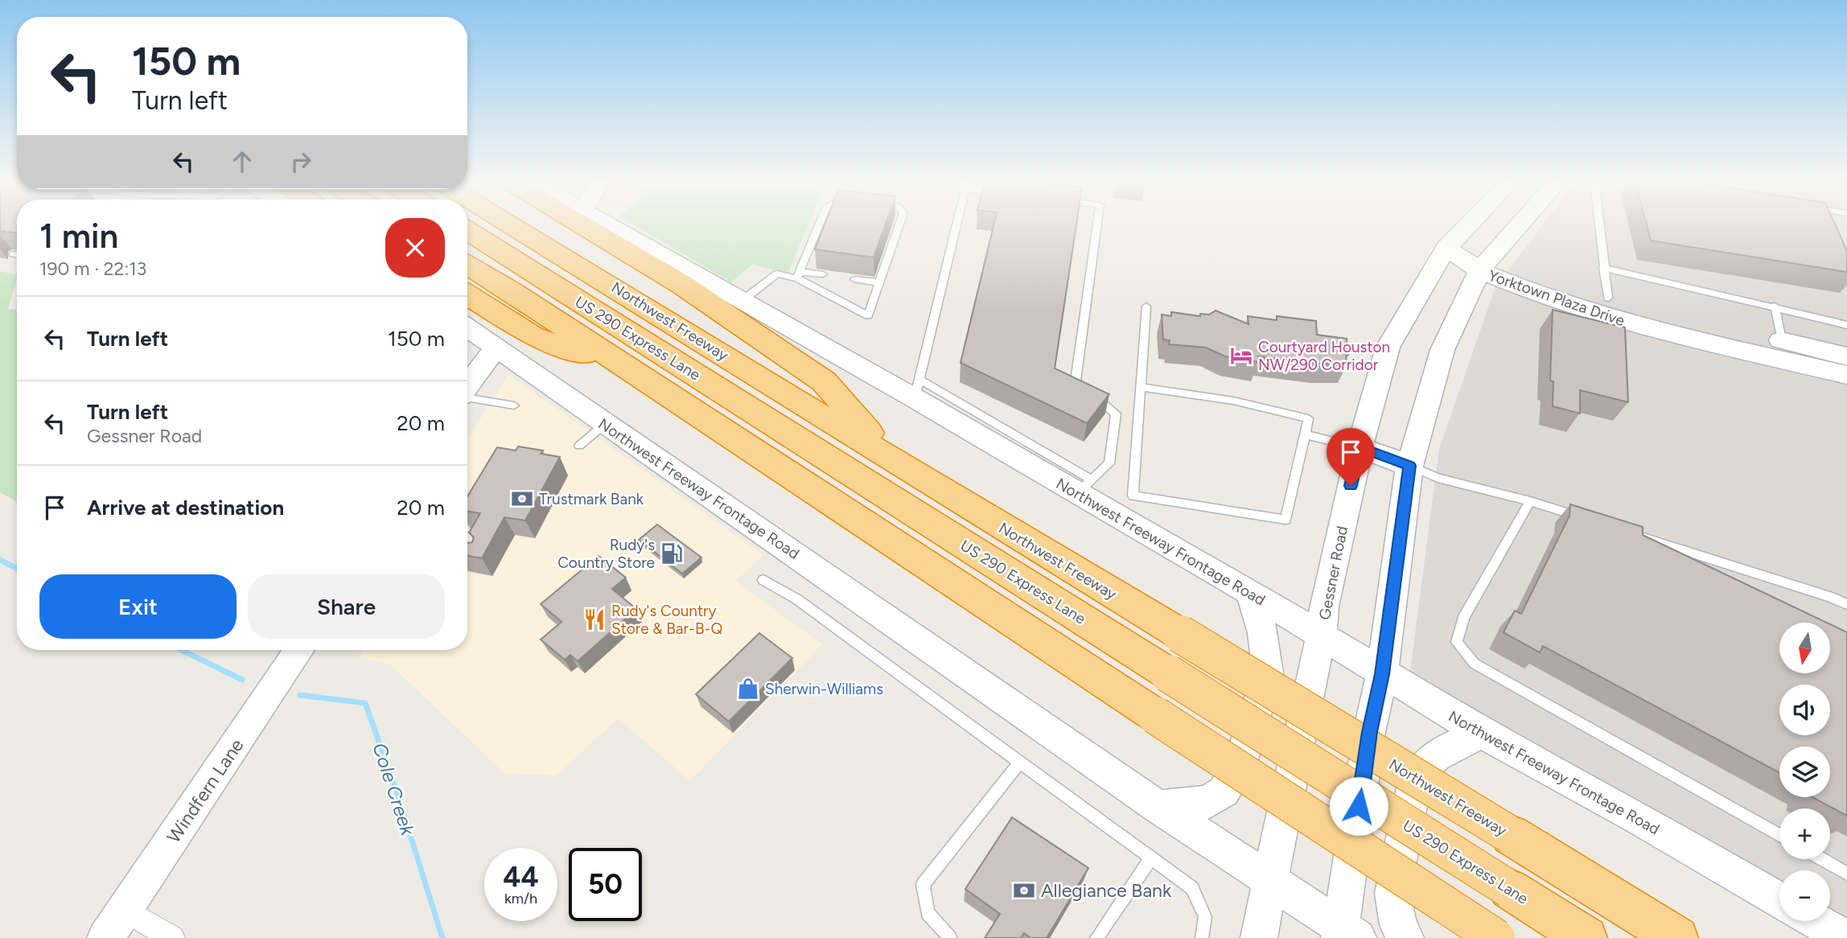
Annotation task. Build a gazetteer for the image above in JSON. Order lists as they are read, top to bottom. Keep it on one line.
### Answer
{"streets":{"highway":["Northwest Freeway","US 290 Express Lane"],"main road":["Yorktown Plaza Drive","Northwest Freeway Frontage Road","Gessner Road","Windfern Lane"]},"crossings":[["Yorktown Plaza Drive","Gessner Road"],["Northwest Freeway Frontage Road","Gessner Road"]],"water":["Cole Creek"],"places":{"hotel":["Courtyard Houston NW/290 Corridor"],"bank":["Trustmark Bank","Allegiance Bank"],"fuel station":["Rudy's Country Store"],"restaurant":["Rudy's Country Store & Bar-B-Q"],"shop":["Sherwin-Williams"]},"north":"bottom","page":{"turn":["150 m","Turn left"],"heading":["1 min","190 m · 22:13"],"list":[{"name":"Turn left","value":"150 m"},{"name":"Turn left","note":"Gessner Road","value":"20 m"},{"name":"Arrive at destination","value":"20 m"}],"buttons":["Exit","Share"],"map_buttons":["+","−"],"speed":"44 km/h","limit":"50"}}
